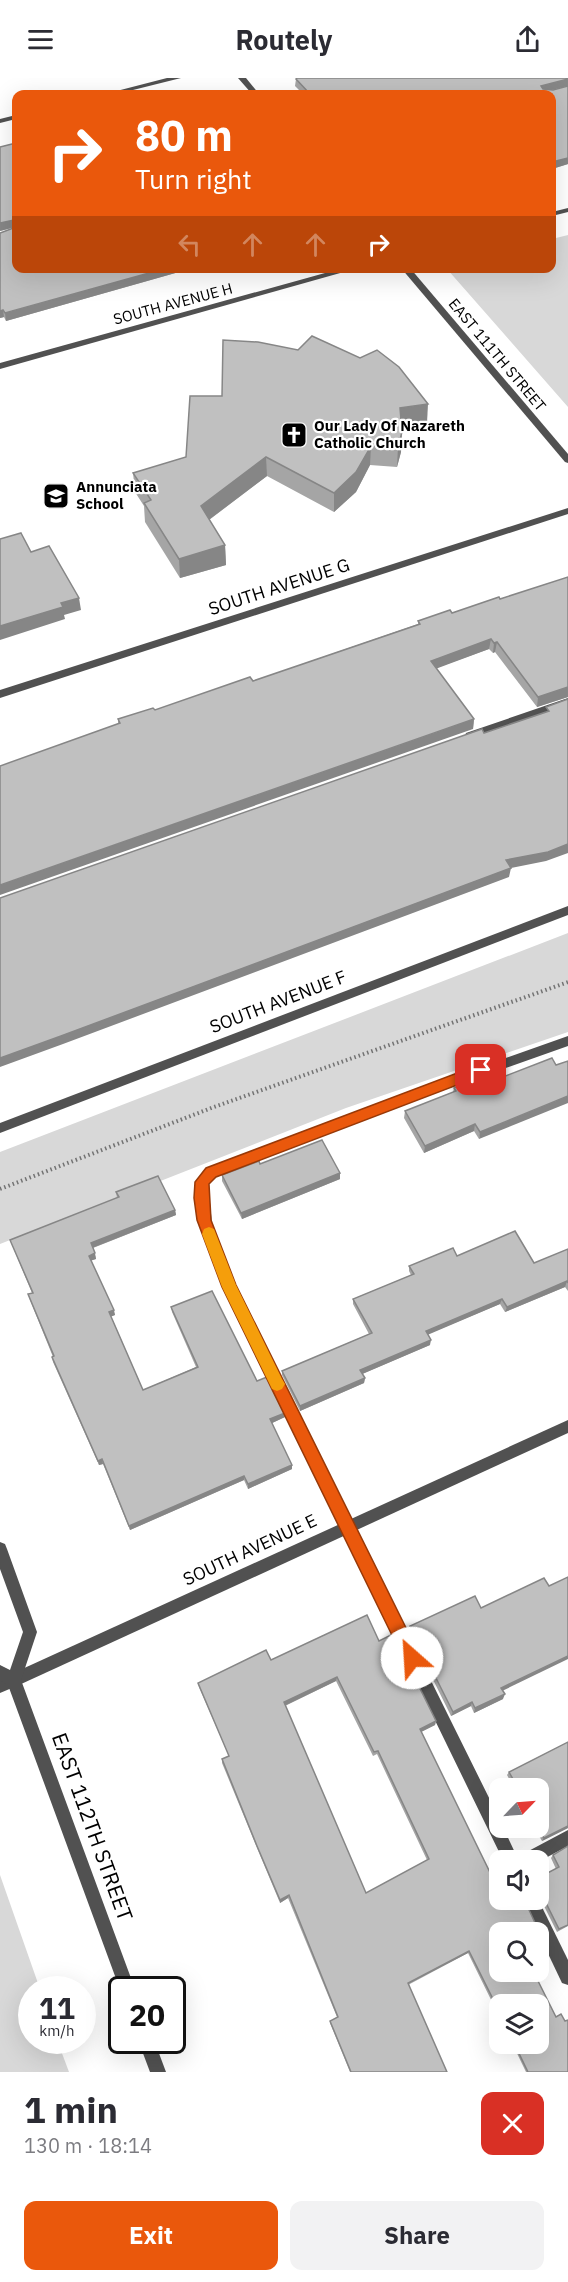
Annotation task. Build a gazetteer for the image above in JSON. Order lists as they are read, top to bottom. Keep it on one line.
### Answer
{"streets":{"street":["SOUTH AVENUE H","EAST 111TH STREET","SOUTH AVENUE G","SOUTH AVENUE F","SOUTH AVENUE E","EAST 112TH STREET"]},"crossings":[["SOUTH AVENUE E","EAST 112TH STREET"]],"places":{"church":["Our Lady Of Nazareth Catholic Church"],"school or university":["Annunciata School"]},"north":"top right","page":{"header":"Routely","turn":["80 m","Turn right"],"speed":"11 km/h","limit":"20","heading":["1 min","130 m · 18:14"],"buttons":["Exit","Share"]}}
